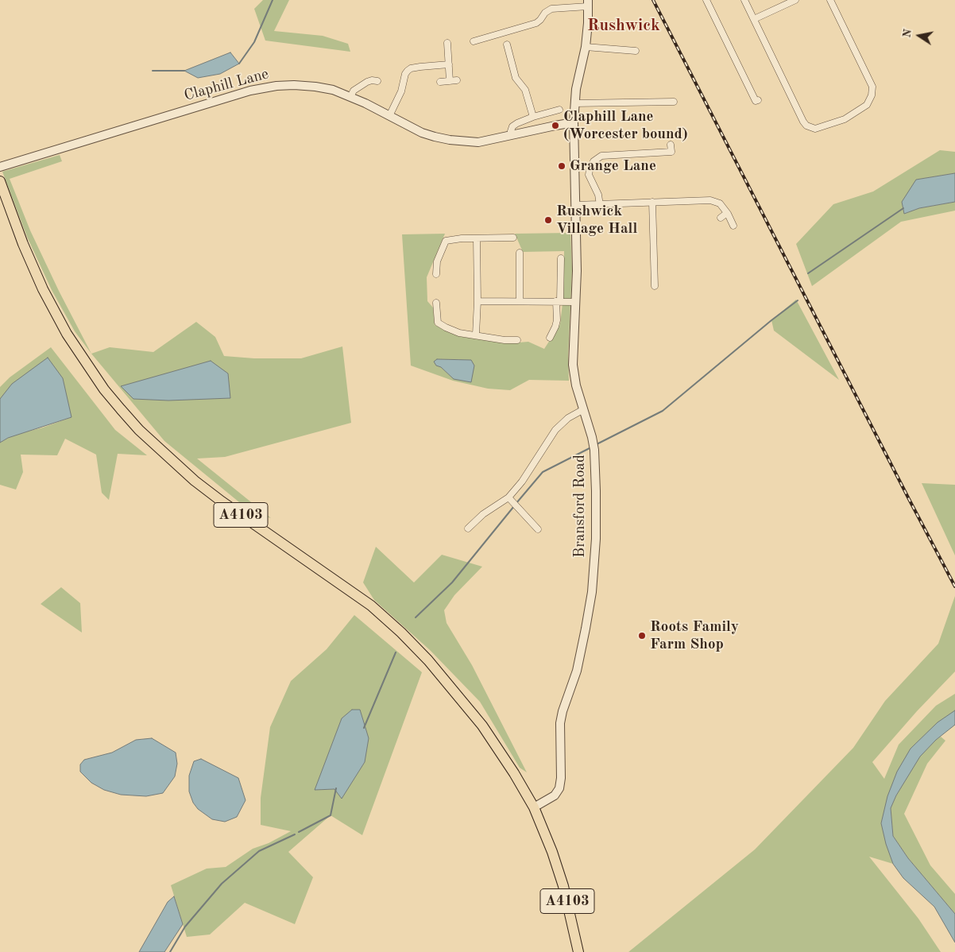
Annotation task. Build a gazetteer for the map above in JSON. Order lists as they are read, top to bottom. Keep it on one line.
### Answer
{"streets":{"highway":["A4103"],"street":["Claphill Lane","Bransford Road"]},"crossings":[["Claphill Lane","Bransford Road"],["Bransford Road","A4103"]],"districts":["Rushwick"],"places":["Claphill Lane (Worcester bound)","Grange Lane","Rushwick Village Hall","Roots Family Farm Shop"],"north":"left"}
